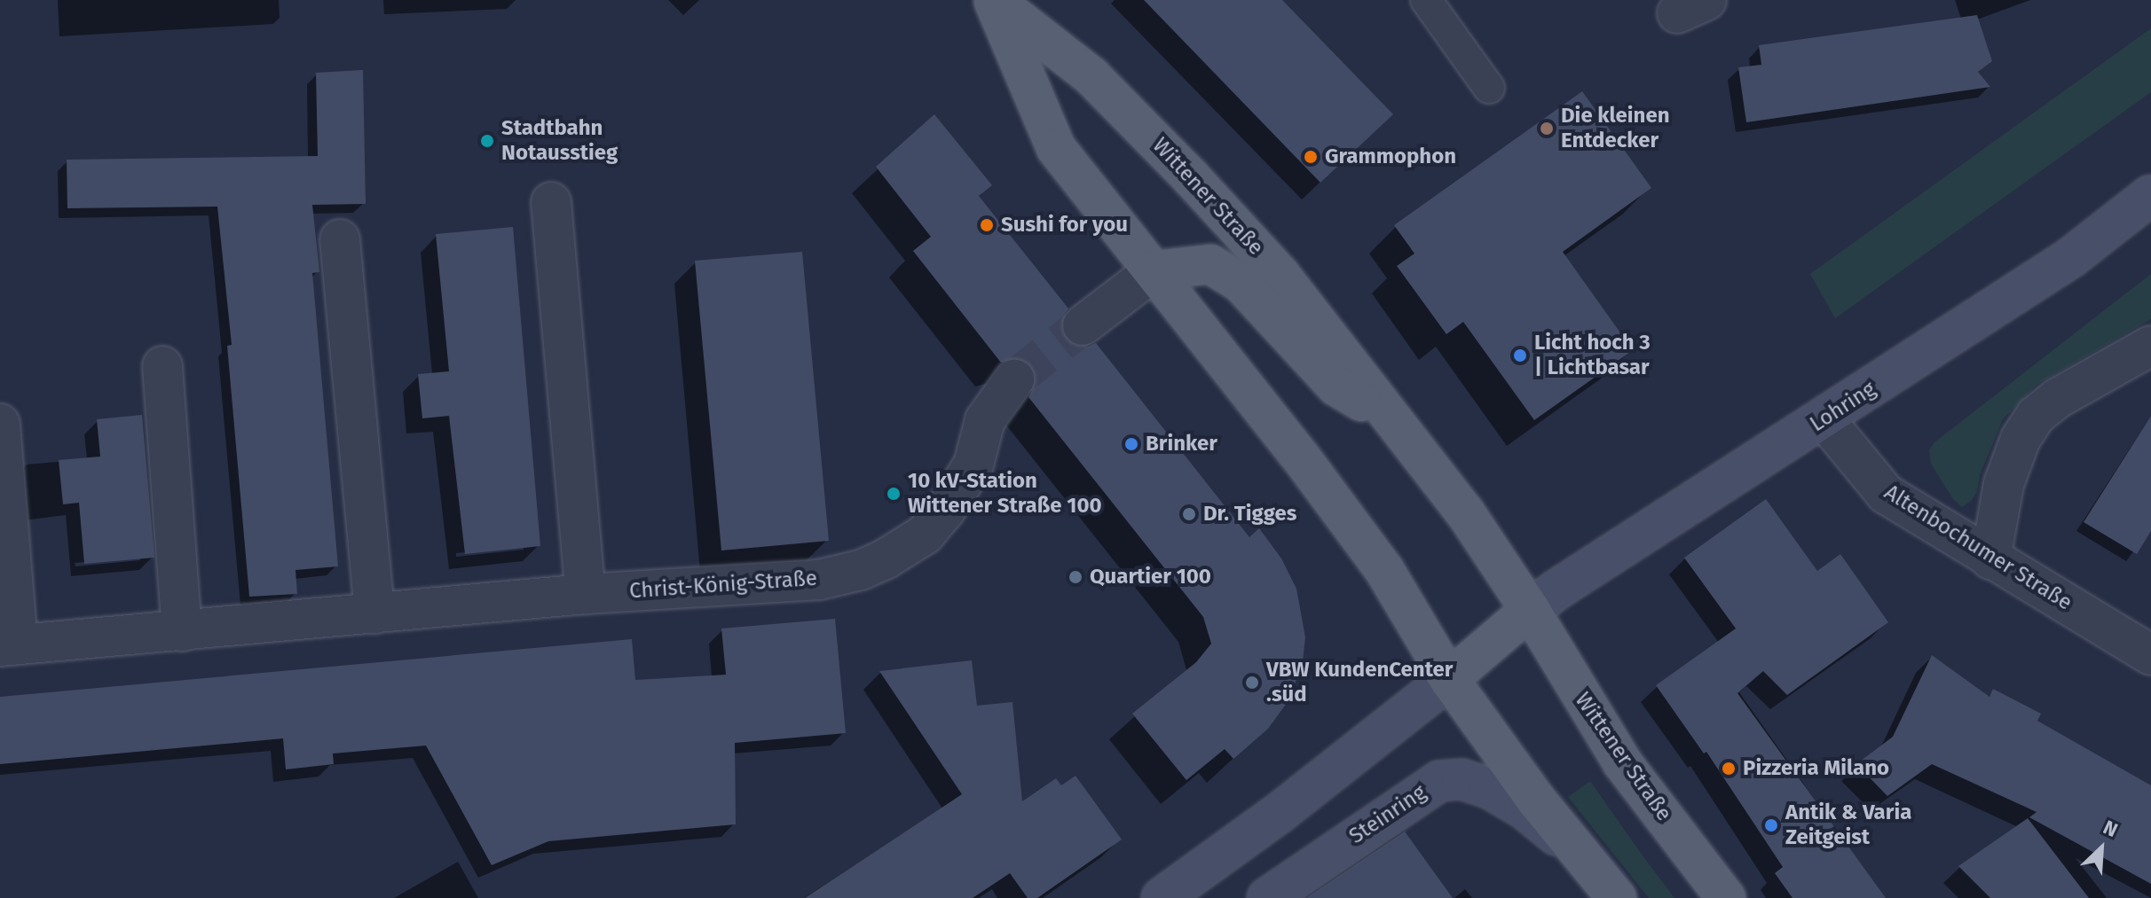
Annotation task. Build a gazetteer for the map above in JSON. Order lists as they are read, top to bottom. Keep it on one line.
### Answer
{"streets":{"main road":["Wittener Straße"],"street":["Lohring","Altenbochumer Straße","Christ-König-Straße","Steinring"]},"crossings":[["Wittener Straße","Lohring"],["Wittener Straße","Steinring"],["Lohring","Altenbochumer Straße"]],"places":["Die kleinen Entdecker","Stadtbahn Notausstieg","Grammophon","Sushi for you","Licht hoch 3 | Lichtbasar","Brinker","10 kV-Station Wittener Straße 100","Dr. Tigges","Quartier 100","VBW KundenCenter .süd","Pizzeria Milano","Antik & Varia Zeitgeist"],"north":"top right"}
